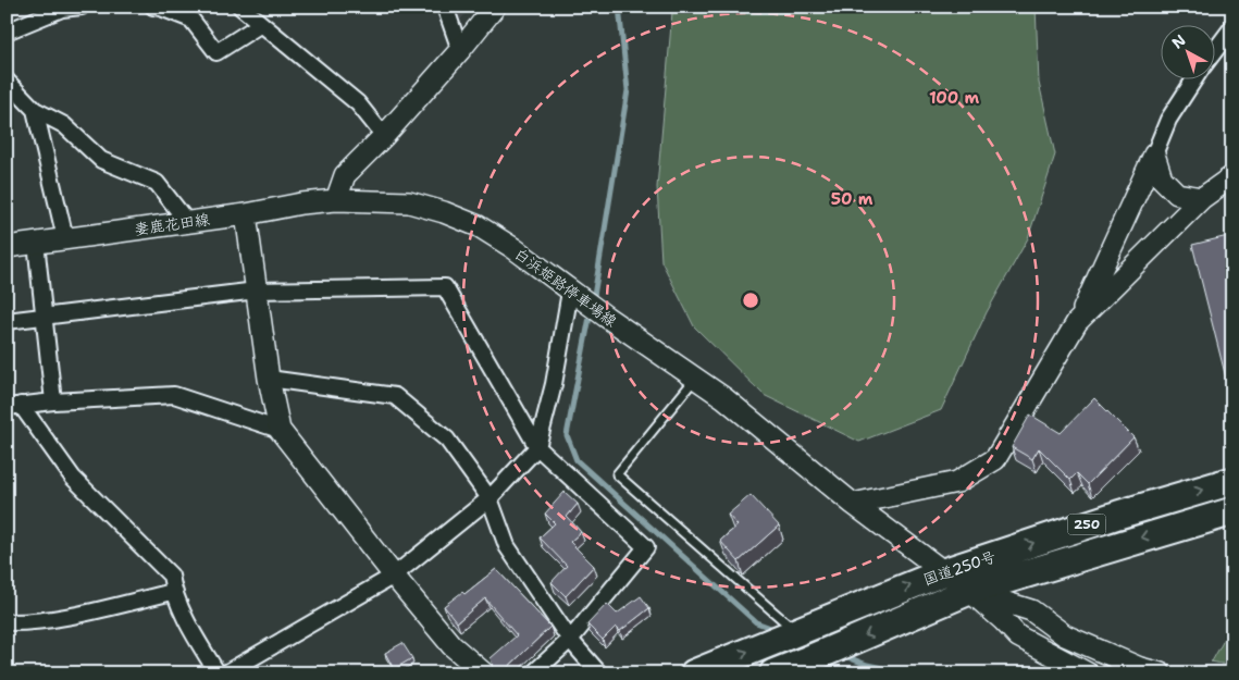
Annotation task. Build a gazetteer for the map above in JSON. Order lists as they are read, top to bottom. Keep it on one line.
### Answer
{"streets":{"highway":["250","国道250号"],"street":["妻鹿花田線","白浜姫路停車場線"]},"crossings":[["妻鹿花田線","白浜姫路停車場線"],["白浜姫路停車場線","国道250号"]],"north":"top left","rings":["100 m","50 m"]}
